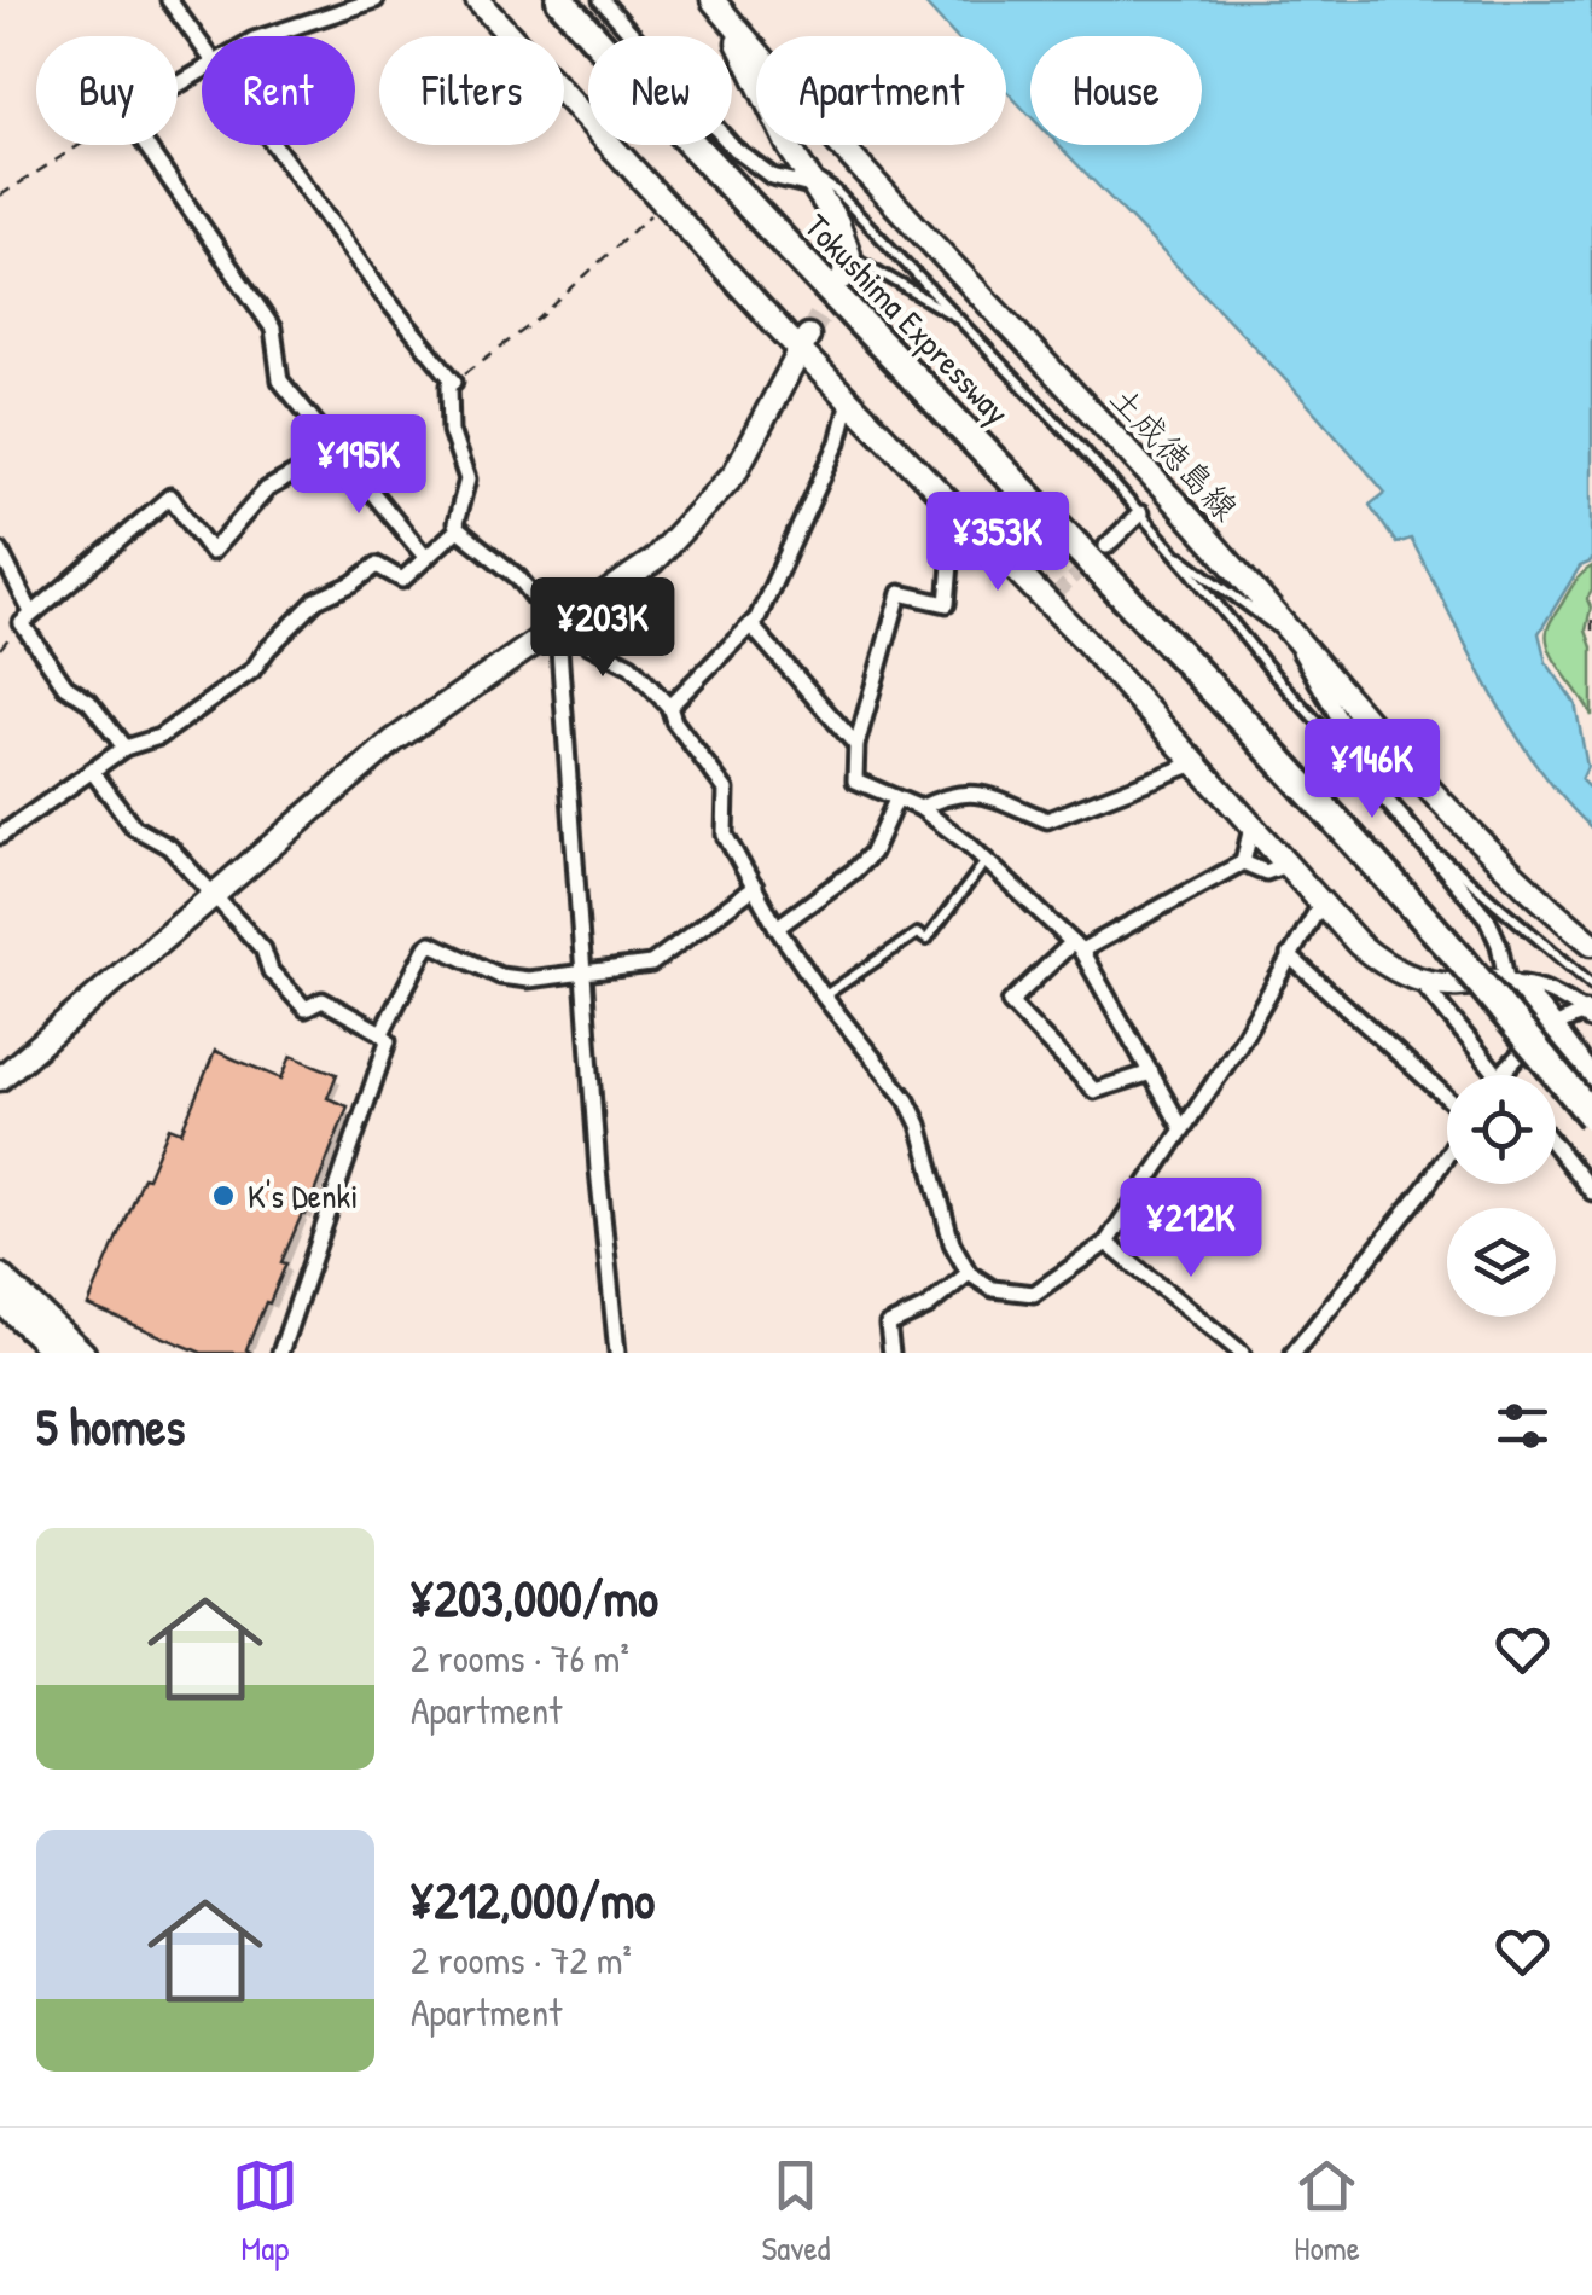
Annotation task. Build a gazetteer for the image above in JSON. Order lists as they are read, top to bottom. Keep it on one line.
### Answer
{"streets":{"highway":["Tokushima Expressway"],"street":["土成徳島線"]},"places":["K's Denki"],"page":{"chip":["Buy","Rent","Filters","New","Apartment","House"],"price":["¥195K","¥353K","¥203K","¥146K","¥212K"],"heading":"5 homes","list":[{"name":"¥203,000/mo","note":"2 rooms · 76 m² · Apartment"},{"name":"¥212,000/mo","note":"2 rooms · 72 m² · Apartment"}],"tabs":["Map","Saved","Home"]}}
